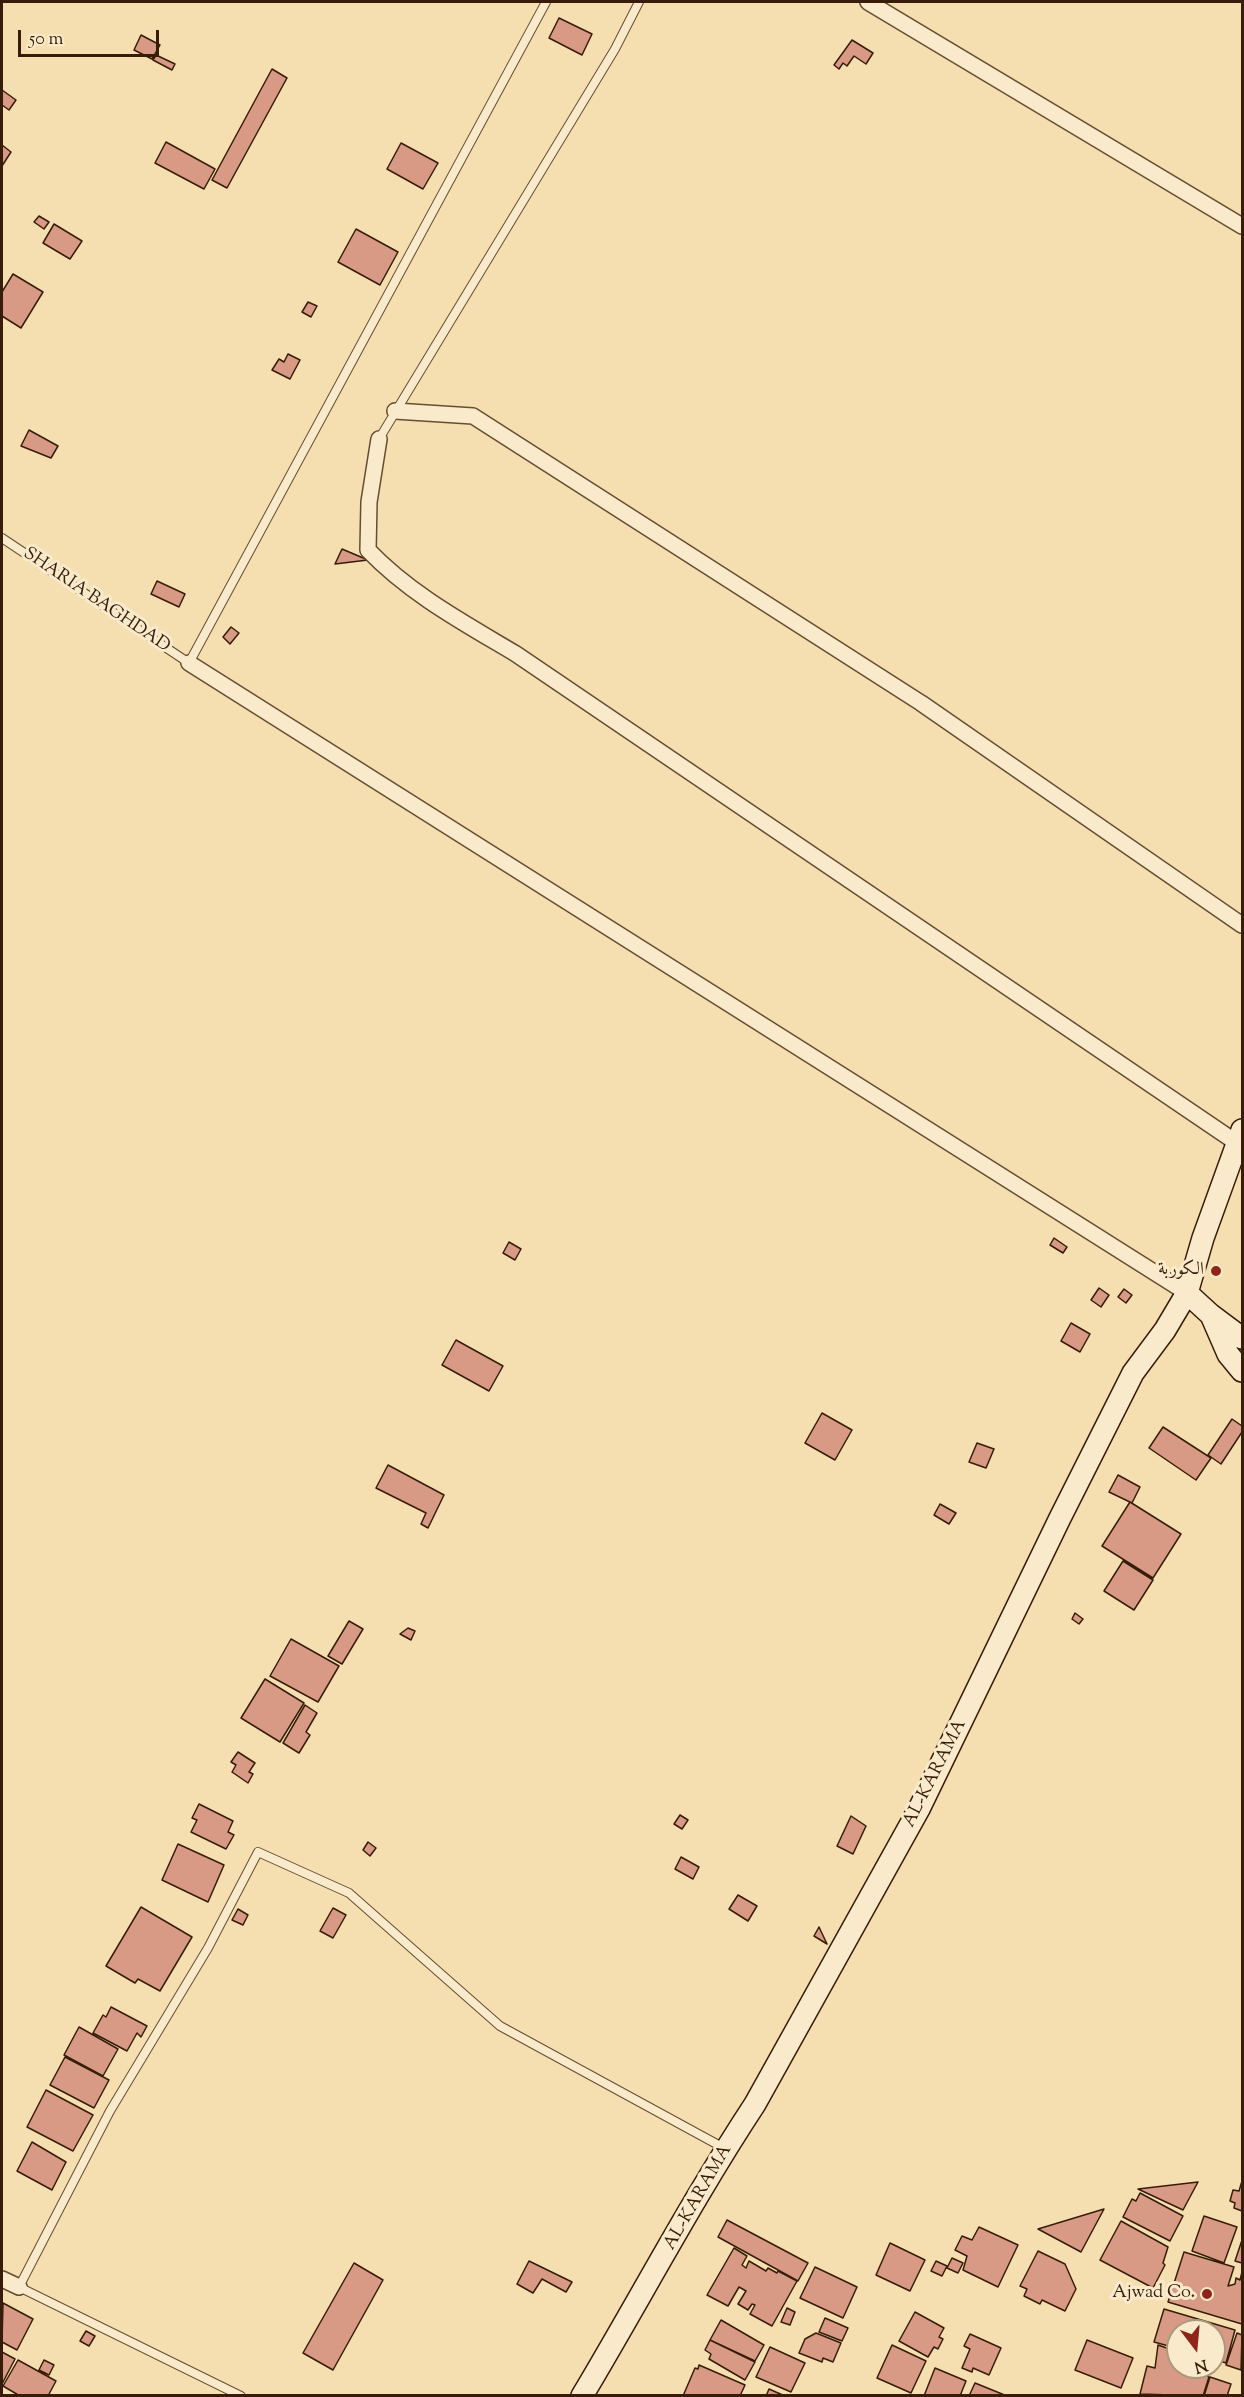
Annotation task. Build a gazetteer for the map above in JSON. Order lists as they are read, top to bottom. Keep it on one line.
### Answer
{"streets":{"main road":["AL-KARAMA"],"lane":["SHARIA BAGHDAD"]},"places":["الكوربة","Ajwad Co."],"scale_bar":"50 m","north":"bottom"}
